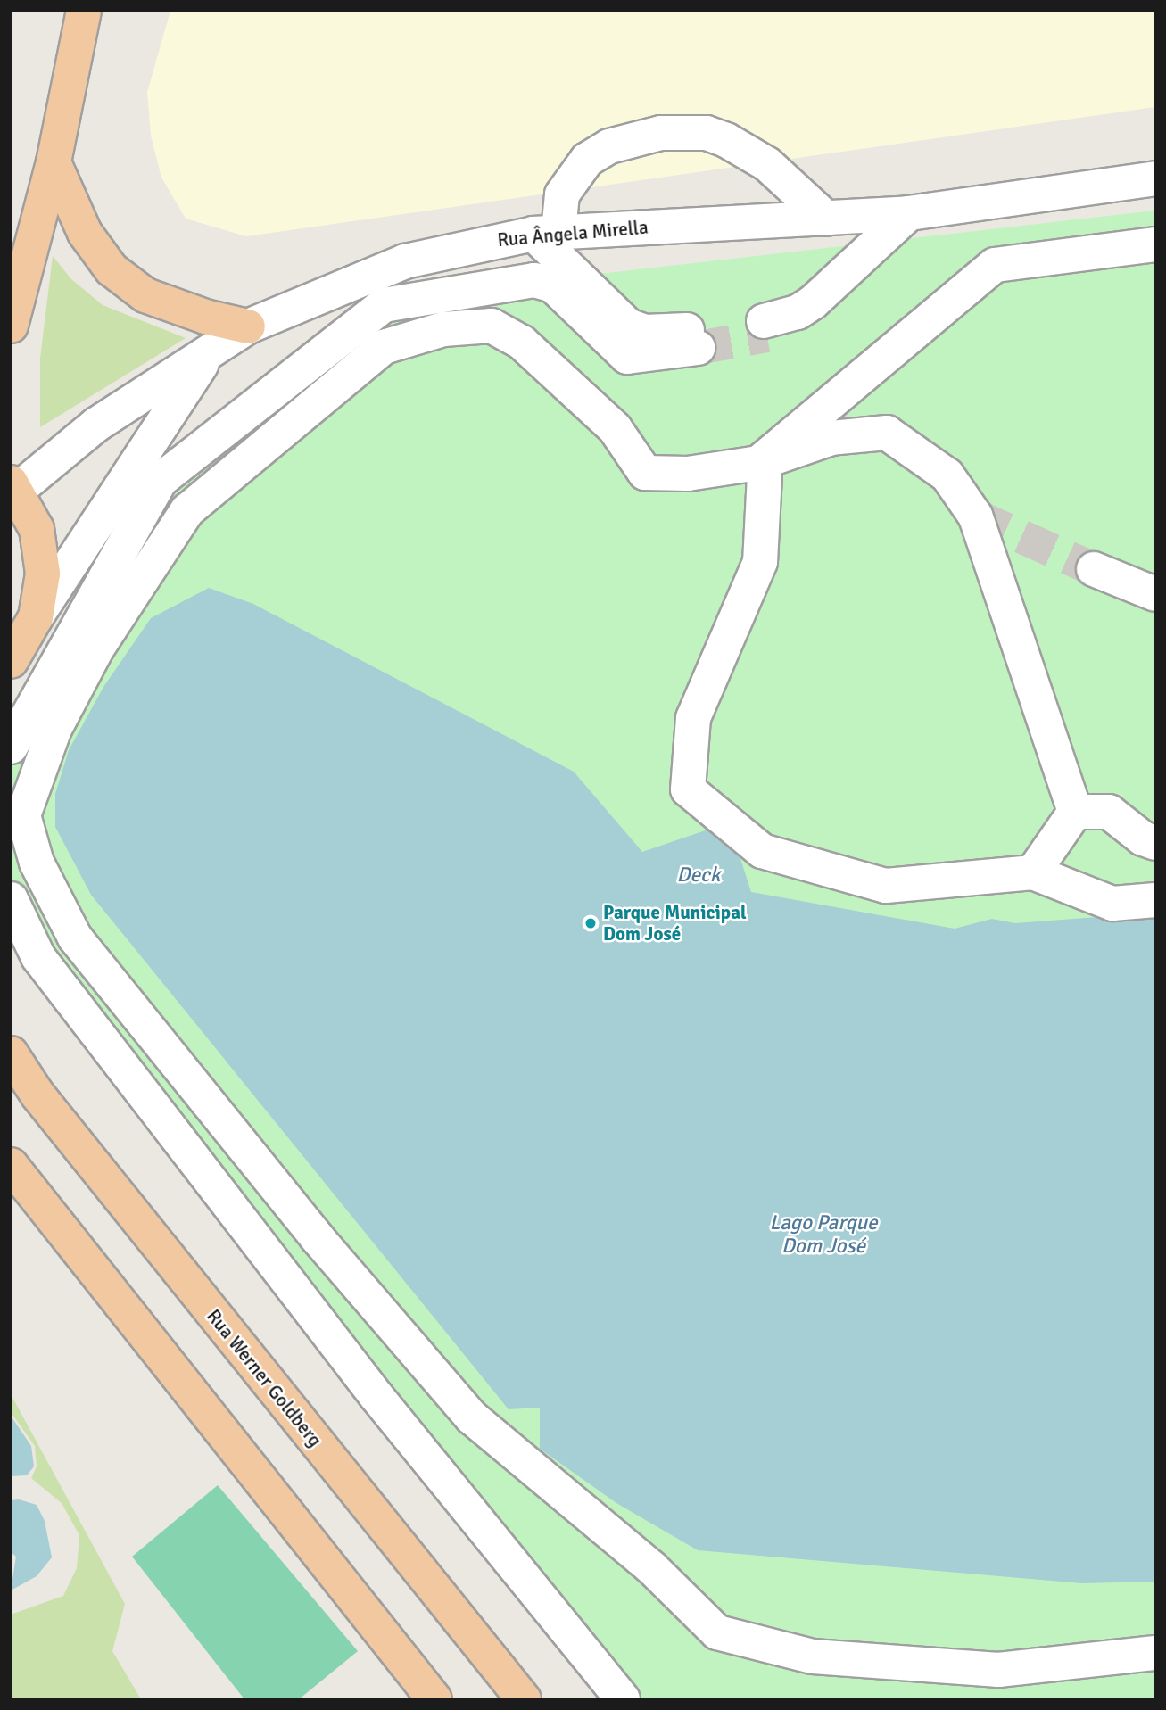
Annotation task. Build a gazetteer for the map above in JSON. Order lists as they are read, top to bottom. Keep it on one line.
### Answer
{"streets":{"main road":["Rua Werner Goldberg"],"street":["Rua Ângela Mirella"]},"water":["Deck","Lago Parque Dom José"],"places":["Parque Municipal Dom José"]}
